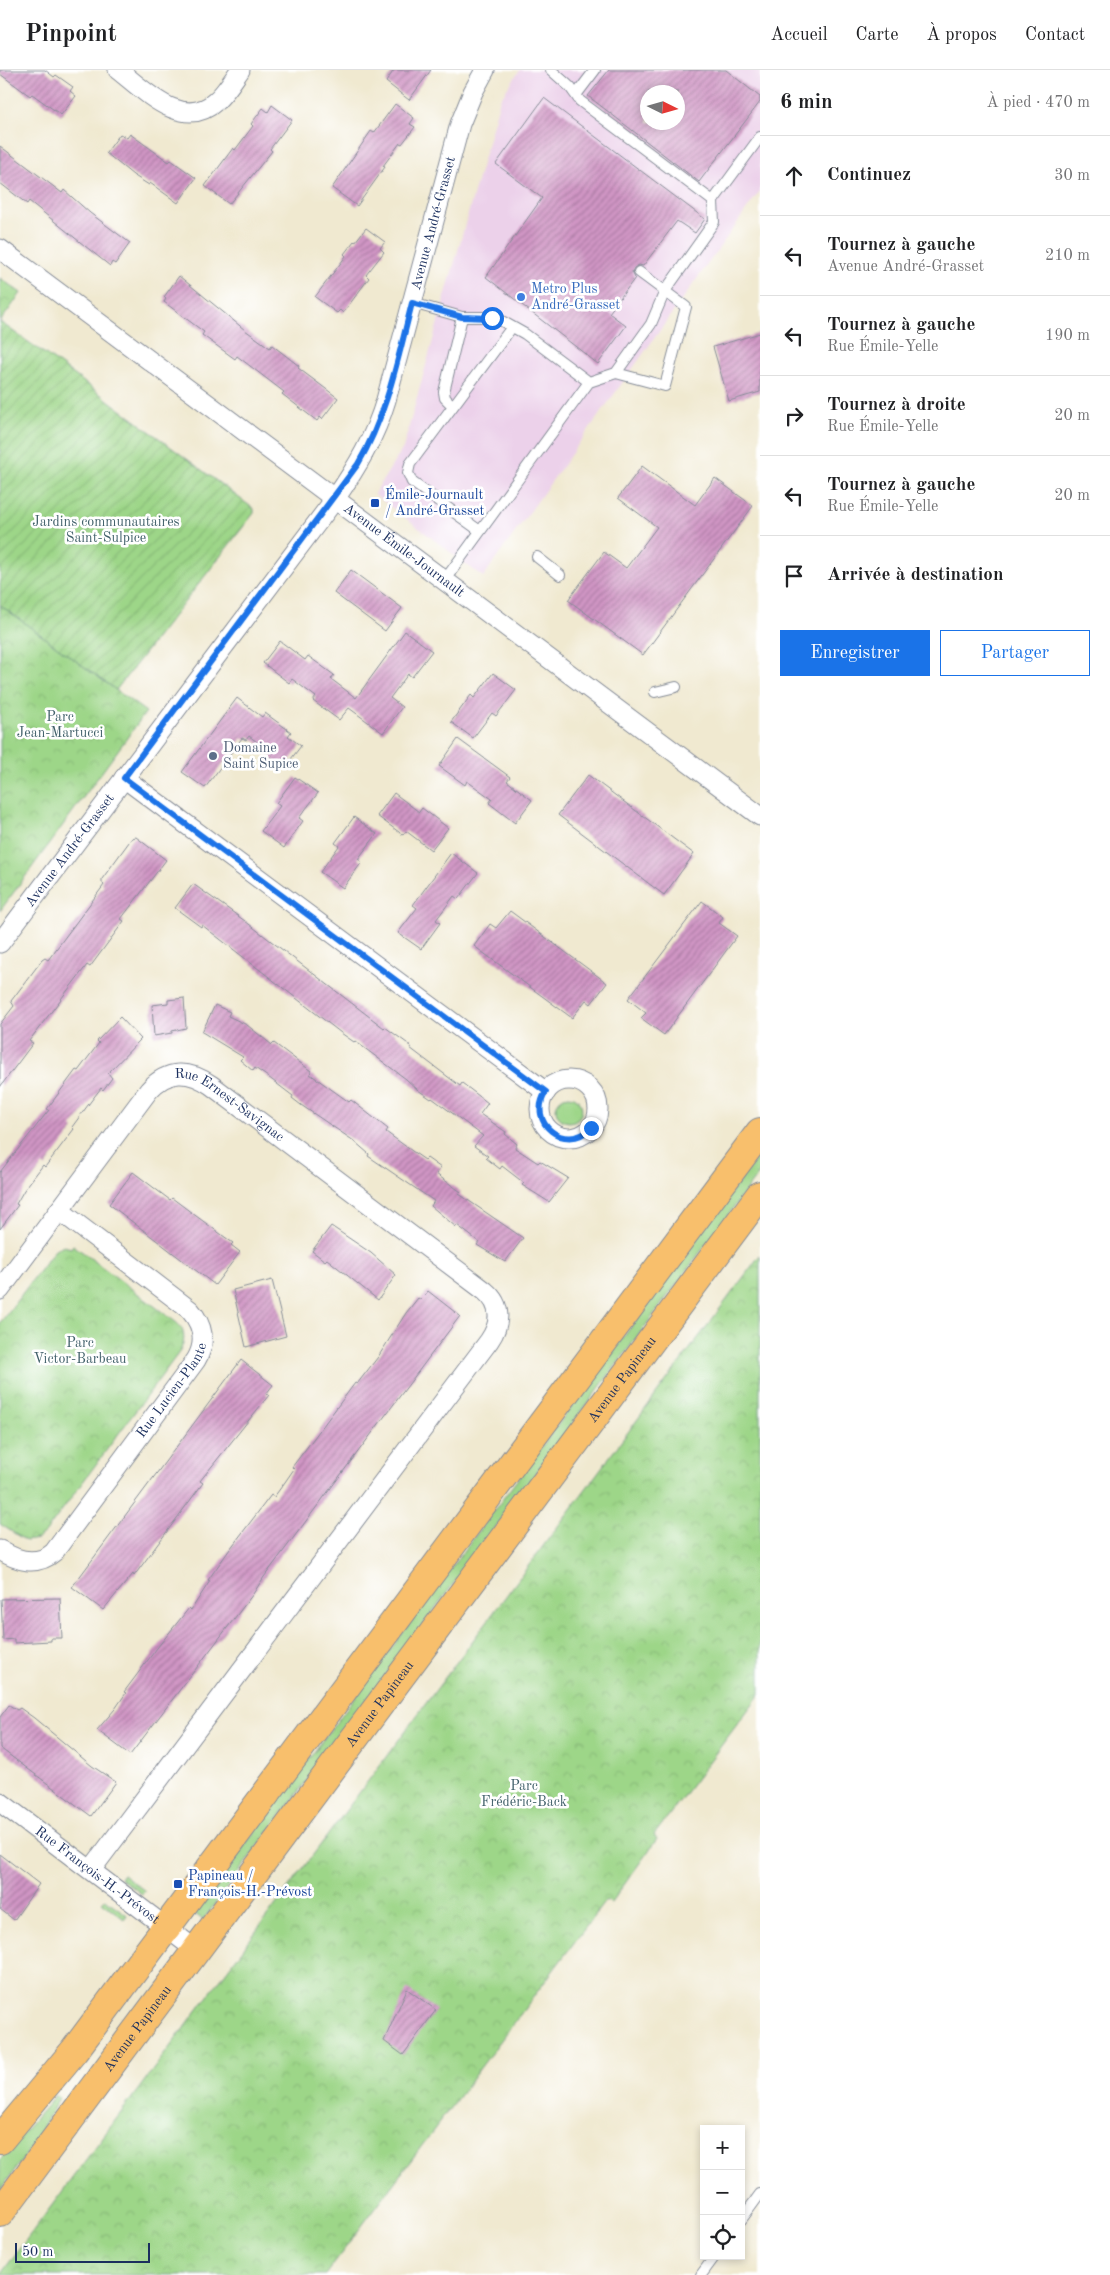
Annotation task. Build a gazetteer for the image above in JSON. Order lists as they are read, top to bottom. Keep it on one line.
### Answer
{"streets":{"main road":["Avenue Papineau"],"street":["Avenue André-Grasset","Avenue Émile-Journault","Rue Ernest-Savignac","Rue Lucien-Plante","Rue François-H.-Prévost"]},"crossings":[["Avenue André-Grasset","Avenue Émile-Journault"],["Rue Ernest-Savignac","Rue Lucien-Plante"],["Rue Ernest-Savignac","Rue François-H.-Prévost"],["Avenue Papineau","Rue François-H.-Prévost"]],"parks":["Jardins communautaires Saint-Sulpice","Parc Jean-Martucci","Parc Victor-Barbeau","Parc Frédéric-Back"],"places":{"other":["Metro Plus André-Grasset","Domaine Saint Supice"],"transit":["Émile-Journault / André-Grasset","Papineau / François-H.-Prévost"]},"scale_bar":"50 m","north":"right","page":{"header":"Pinpoint","nav":["Accueil","Carte","À propos","Contact"],"heading":["6 min","À pied · 470 m"],"list":[["Continuez","30 m"],["Tournez à gauche","Avenue André-Grasset","210 m"],["Tournez à gauche","Rue Émile-Yelle","190 m"],["Tournez à droite","Rue Émile-Yelle","20 m"],["Tournez à gauche","Rue Émile-Yelle","20 m"],"Arrivée à destination"],"buttons":["Enregistrer","Partager"],"map_buttons":["+","−"],"scale":"50 m"}}
